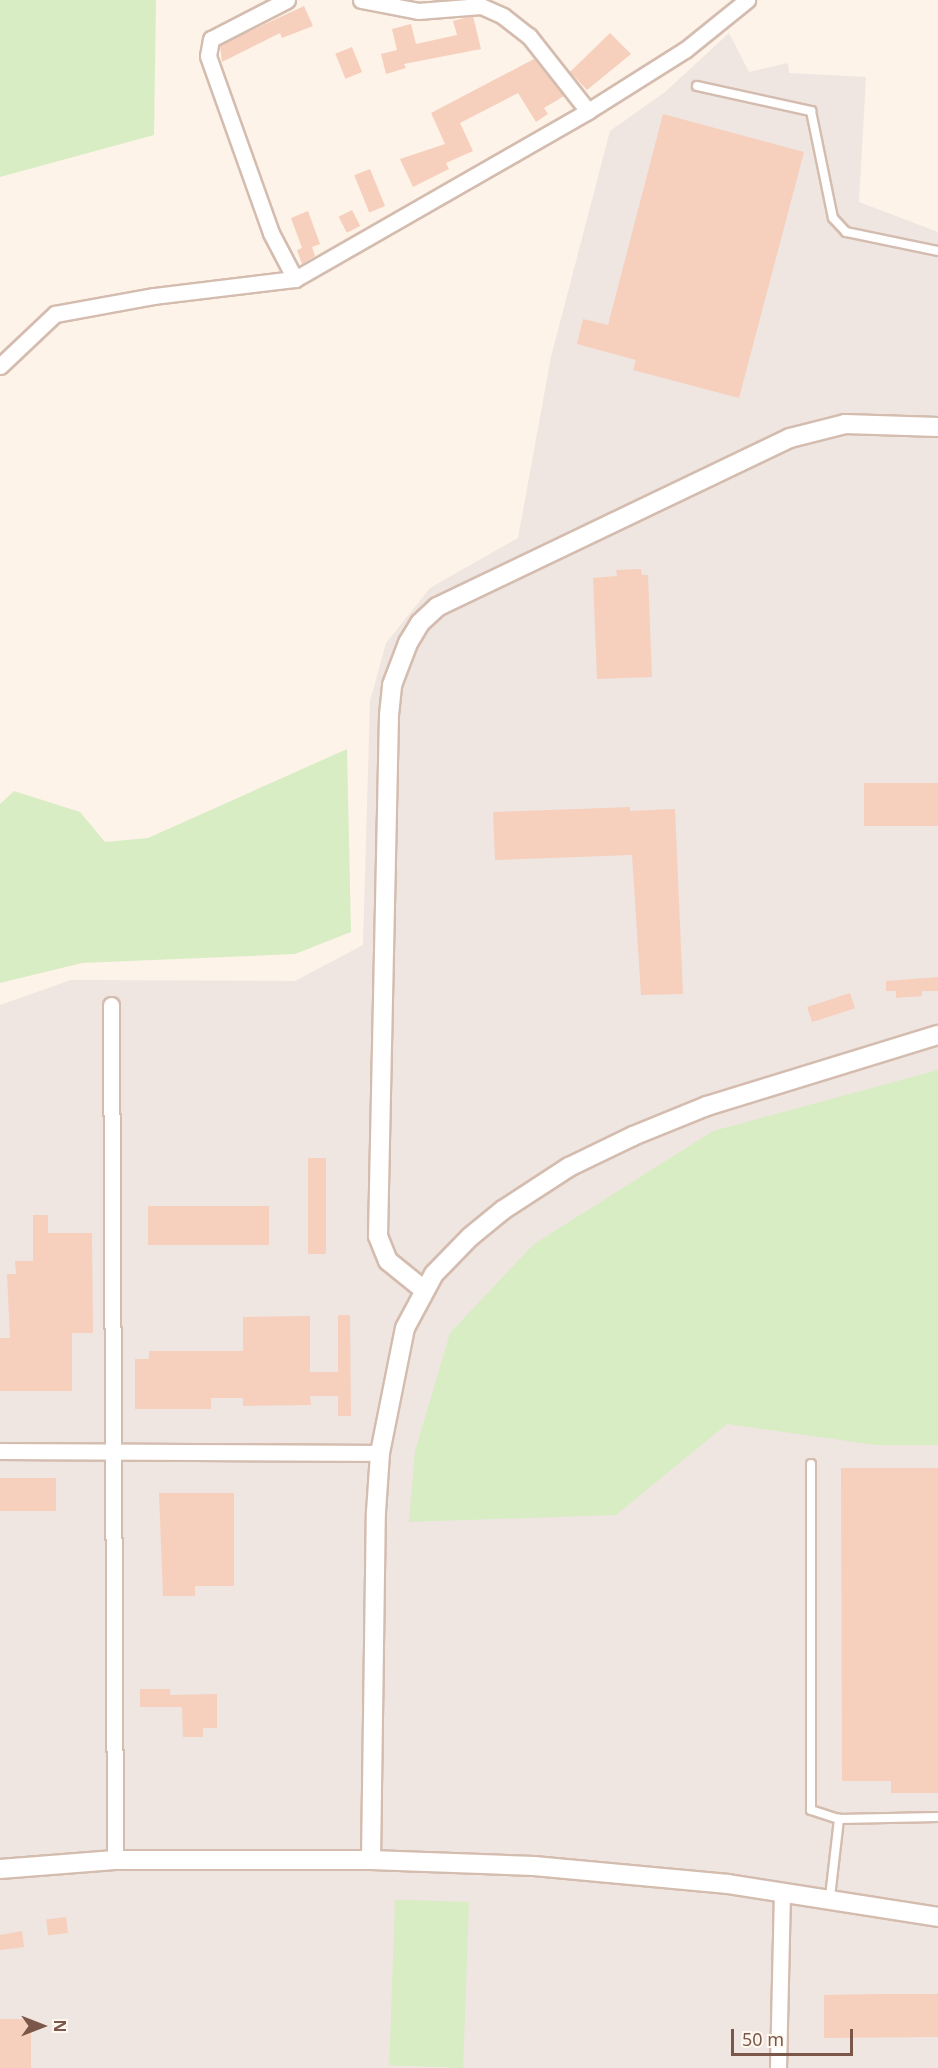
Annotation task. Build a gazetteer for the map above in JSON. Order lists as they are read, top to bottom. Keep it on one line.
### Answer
{"scale_bar":"50 m","north":"right"}
